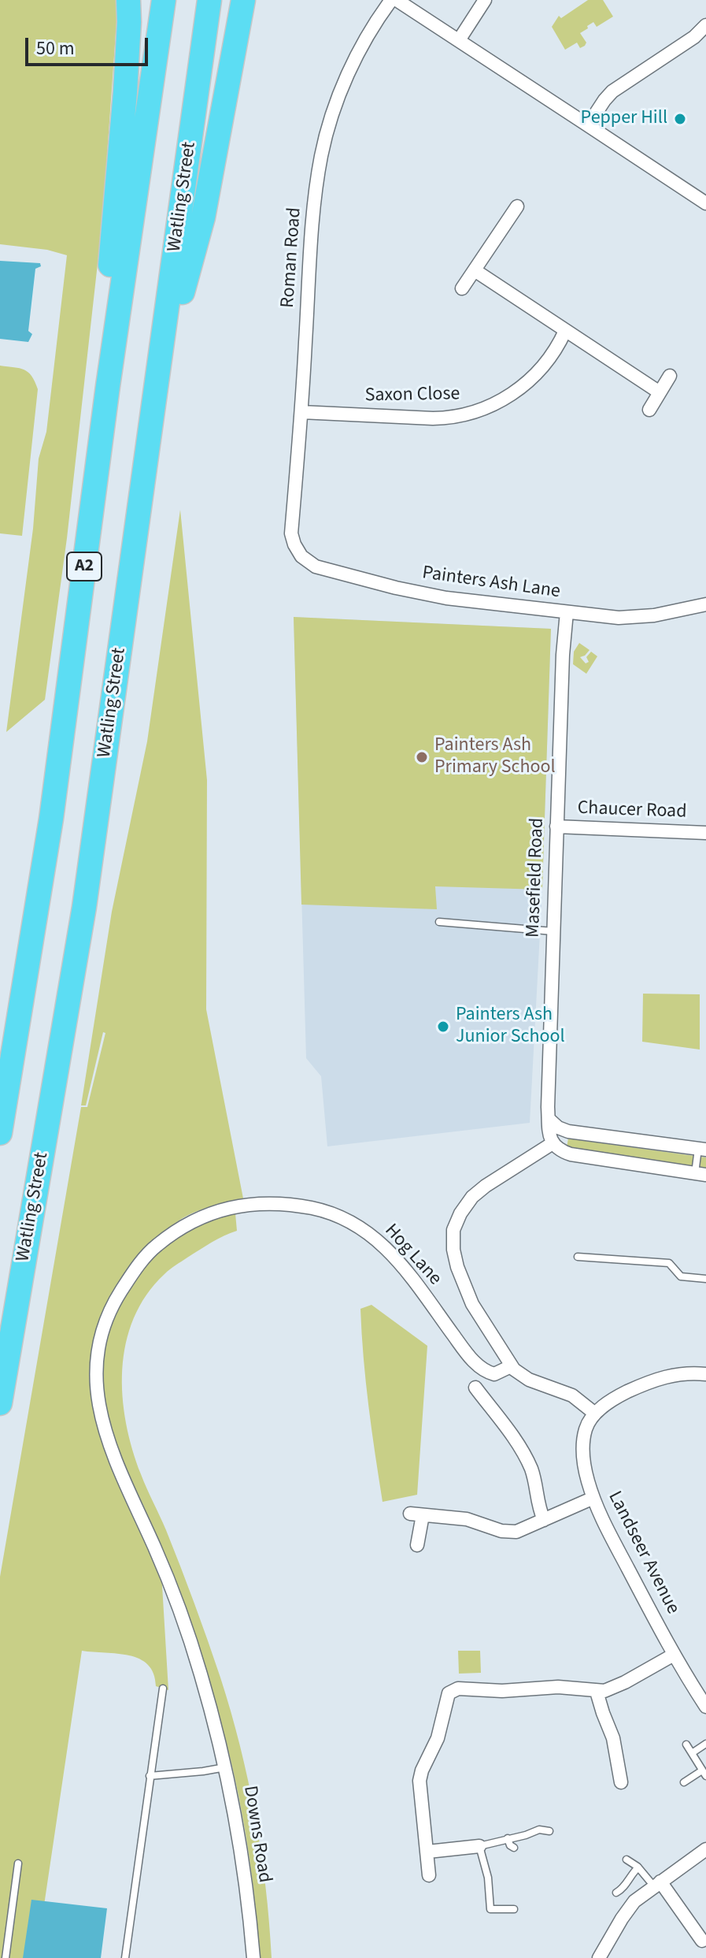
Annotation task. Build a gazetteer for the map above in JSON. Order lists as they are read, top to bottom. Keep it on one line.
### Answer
{"streets":{"highway":["Watling Street","A2"],"street":["Roman Road","Saxon Close","Painters Ash Lane","Chaucer Road","Masefield Road","Hog Lane","Landseer Avenue","Downs Road"]},"crossings":[["Roman Road","Saxon Close"],["Roman Road","Painters Ash Lane"],["Painters Ash Lane","Masefield Road"],["Chaucer Road","Masefield Road"],["Hog Lane","Downs Road"]],"places":["Pepper Hill","Painters Ash Primary School","Painters Ash Junior School"],"scale_bar":"50 m"}
